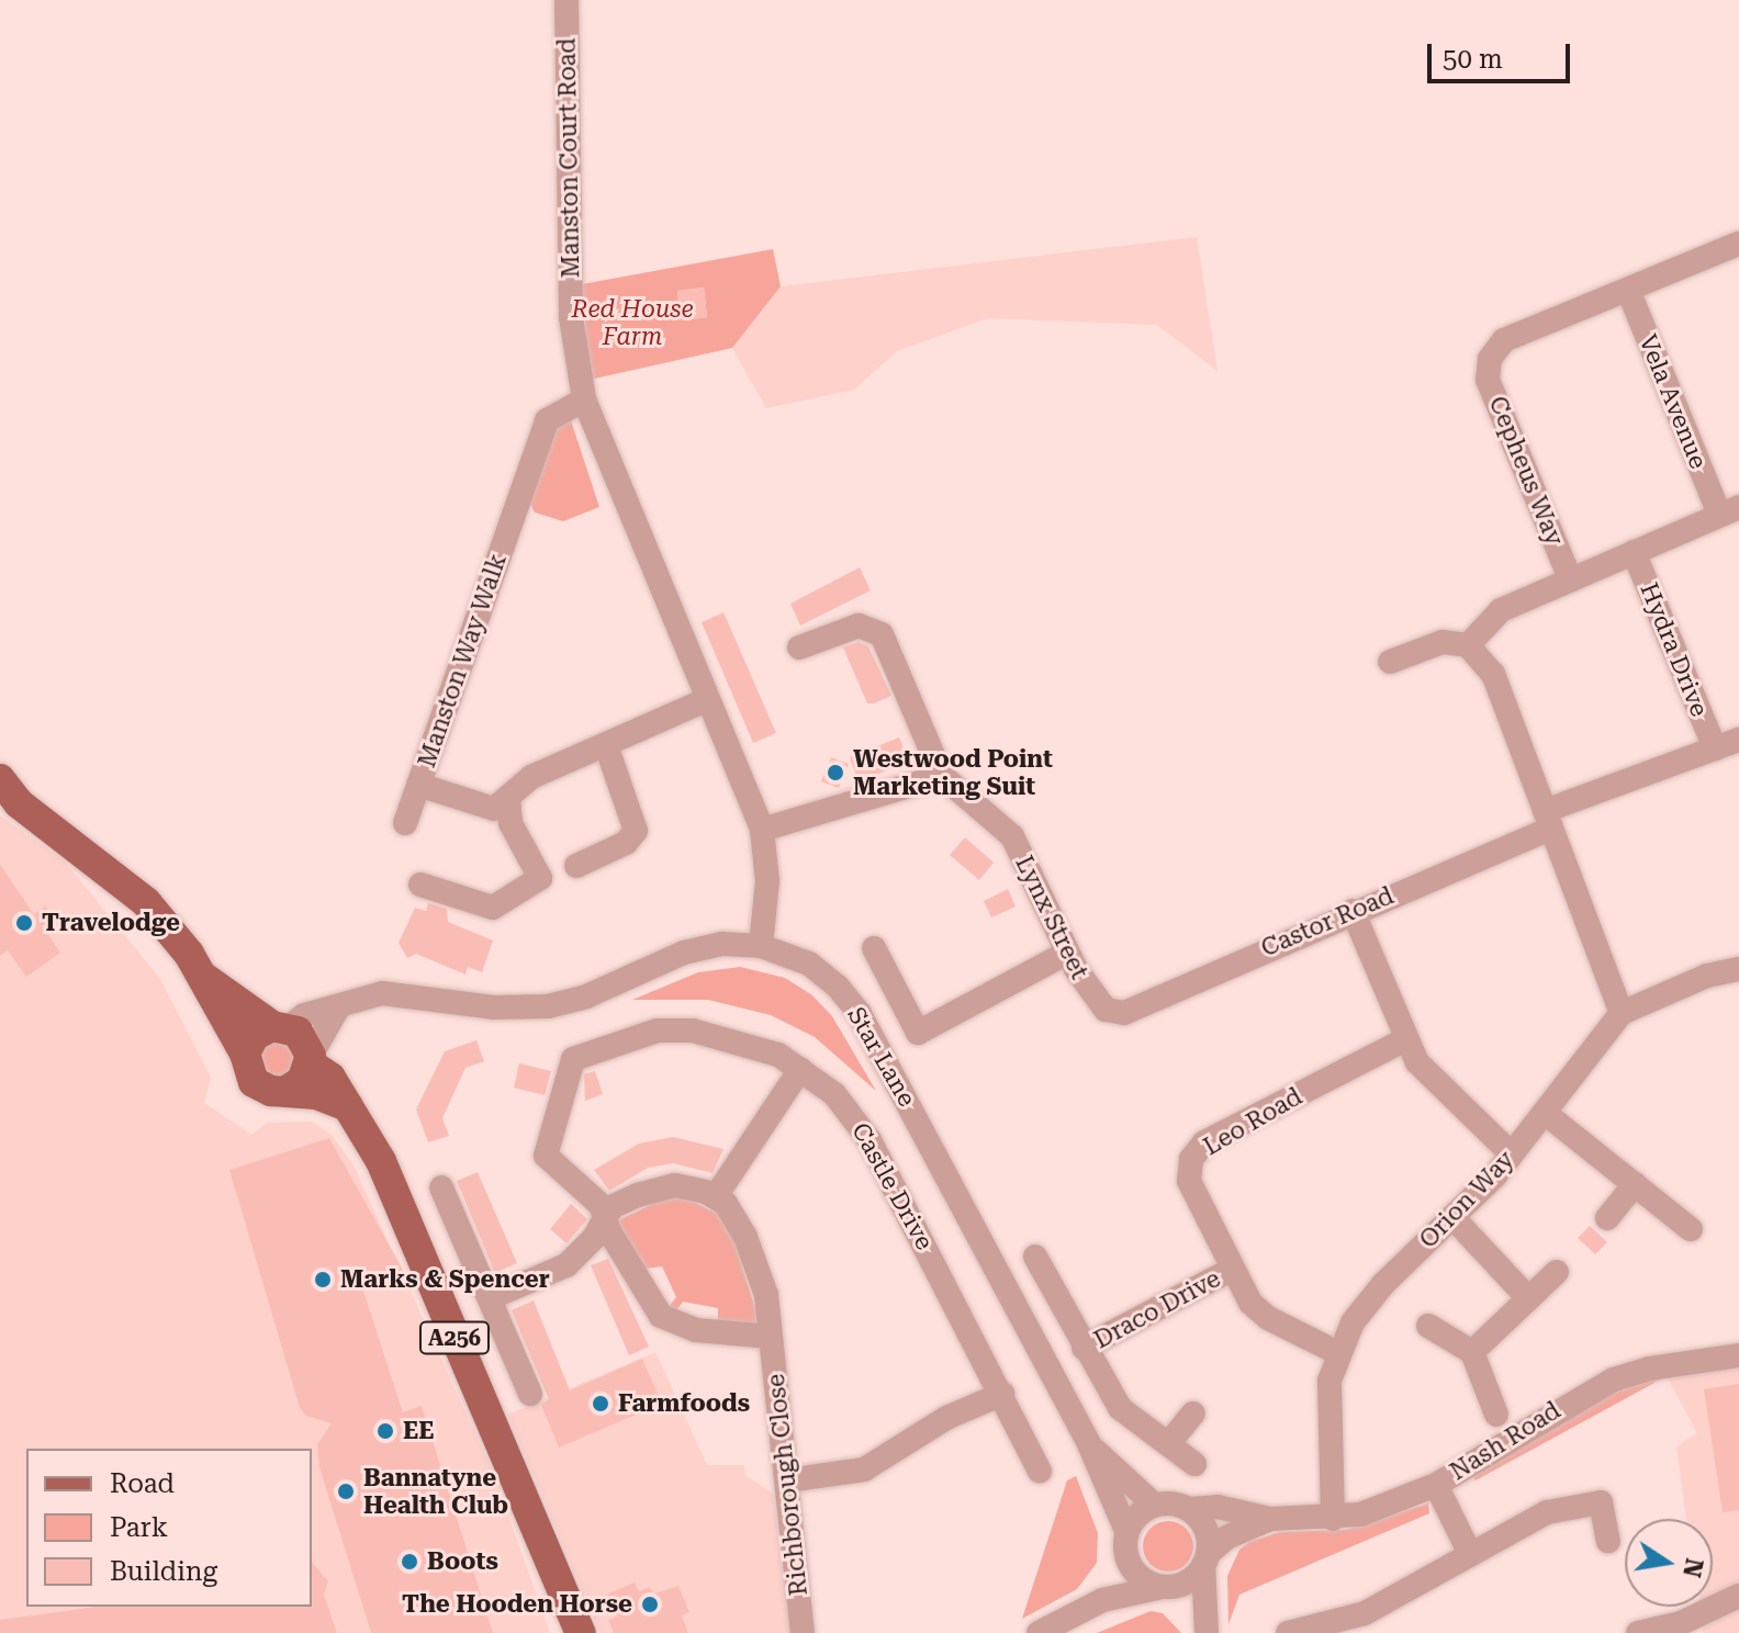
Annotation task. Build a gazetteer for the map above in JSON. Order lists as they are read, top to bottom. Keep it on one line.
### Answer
{"streets":{"main road":["A256"],"street":["Manston Court Road","Vela Avenue","Cepheus Way","Hydra Drive","Manston Way Walk","Lynx Street","Castor Road","Star Lane","Leo Road","Castle Drive","Orion Way","Draco Drive","Nash Road","Richborough Close"]},"crossings":[["Manston Court Road","Manston Way Walk"],["Vela Avenue","Cepheus Way"],["Hydra Drive","Castor Road"],["Lynx Street","Castor Road"],["Star Lane","Nash Road"],["Leo Road","Orion Way"],["Leo Road","Draco Drive"],["Orion Way","Nash Road"]],"parks":["Red House Farm"],"places":["Westwood Point Marketing Suit","Travelodge","Marks & Spencer","Farmfoods","EE","Bannatyne Health Club","Boots","The Hooden Horse"],"legend":["Road","Park","Building"],"scale_bar":"50 m","north":"right"}
